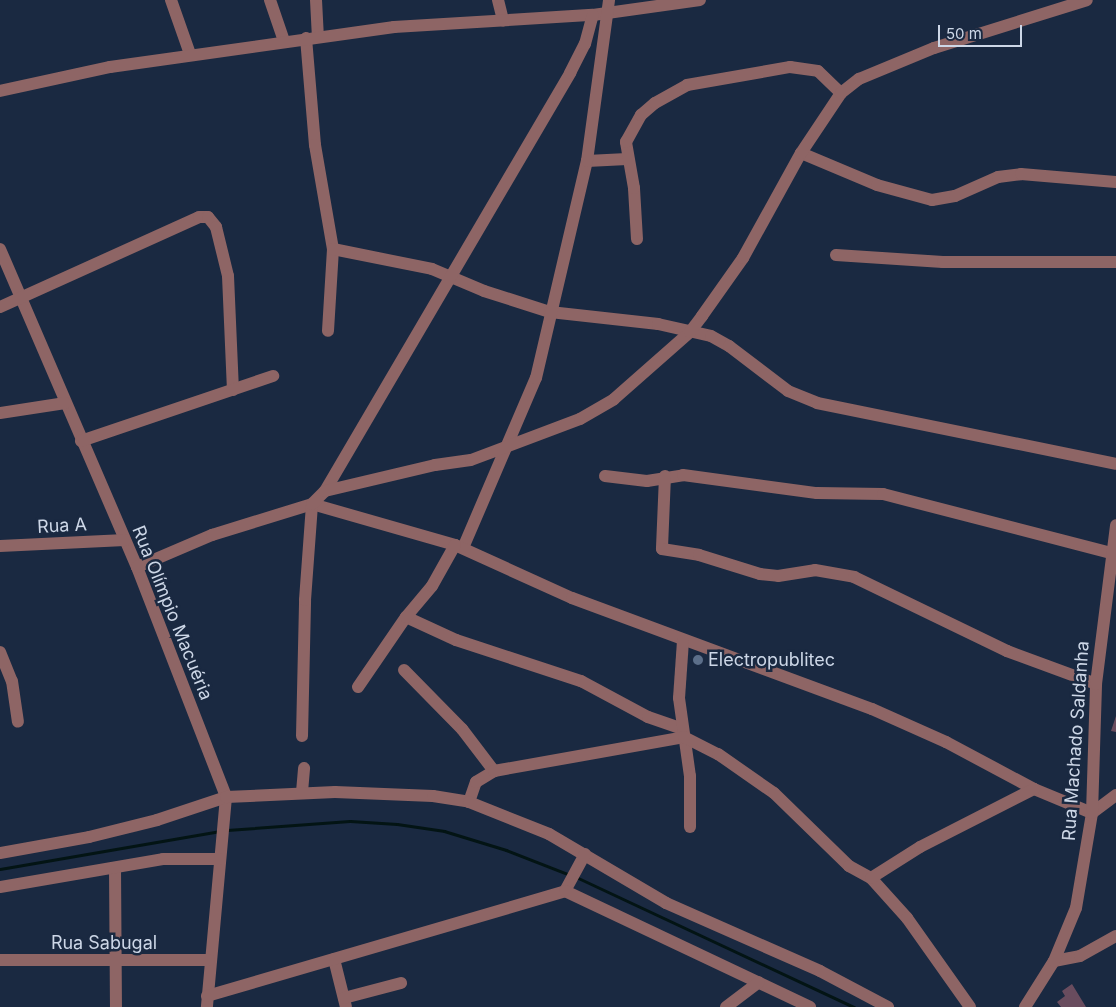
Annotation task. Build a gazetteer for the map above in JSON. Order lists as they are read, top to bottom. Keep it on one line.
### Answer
{"streets":{"street":["Rua A","Rua Olímpio Macuéria","Rua Machado Saldanha","Rua Sabugal"]},"crossings":[["Rua A","Rua Olímpio Macuéria"],["Rua Olímpio Macuéria","Rua Sabugal"]],"places":["Electropublitec"],"scale_bar":"50 m"}
